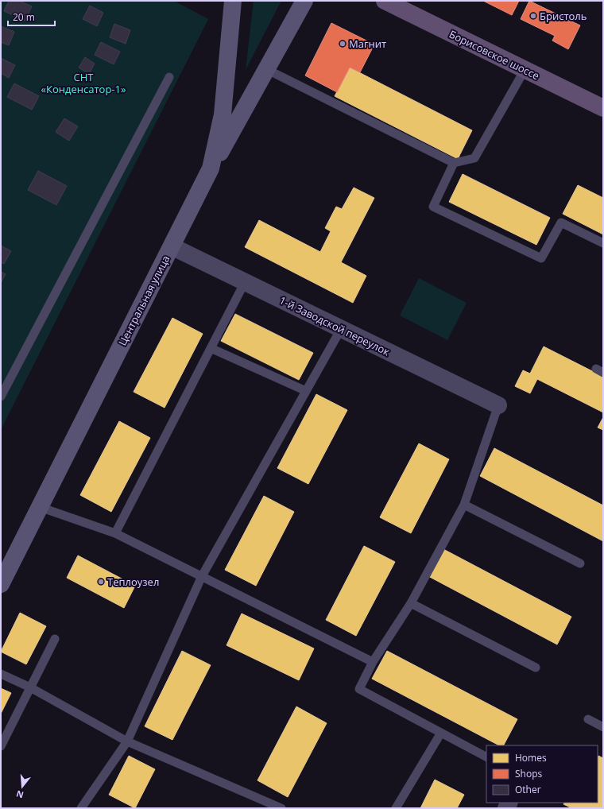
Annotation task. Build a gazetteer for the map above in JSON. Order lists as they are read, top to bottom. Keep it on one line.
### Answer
{"streets":{"main road":["Борисовское шоссе"],"street":["Центральная улица","1-й Заводской переулок"]},"crossings":[["Центральная улица","1-й Заводской переулок"]],"parks":["СНТ «Конденсатор-1»"],"places":["Бристоль","Магнит","Теплоузел"],"legend":["Homes","Shops","Other"],"scale_bar":"20 m","north":"bottom"}
